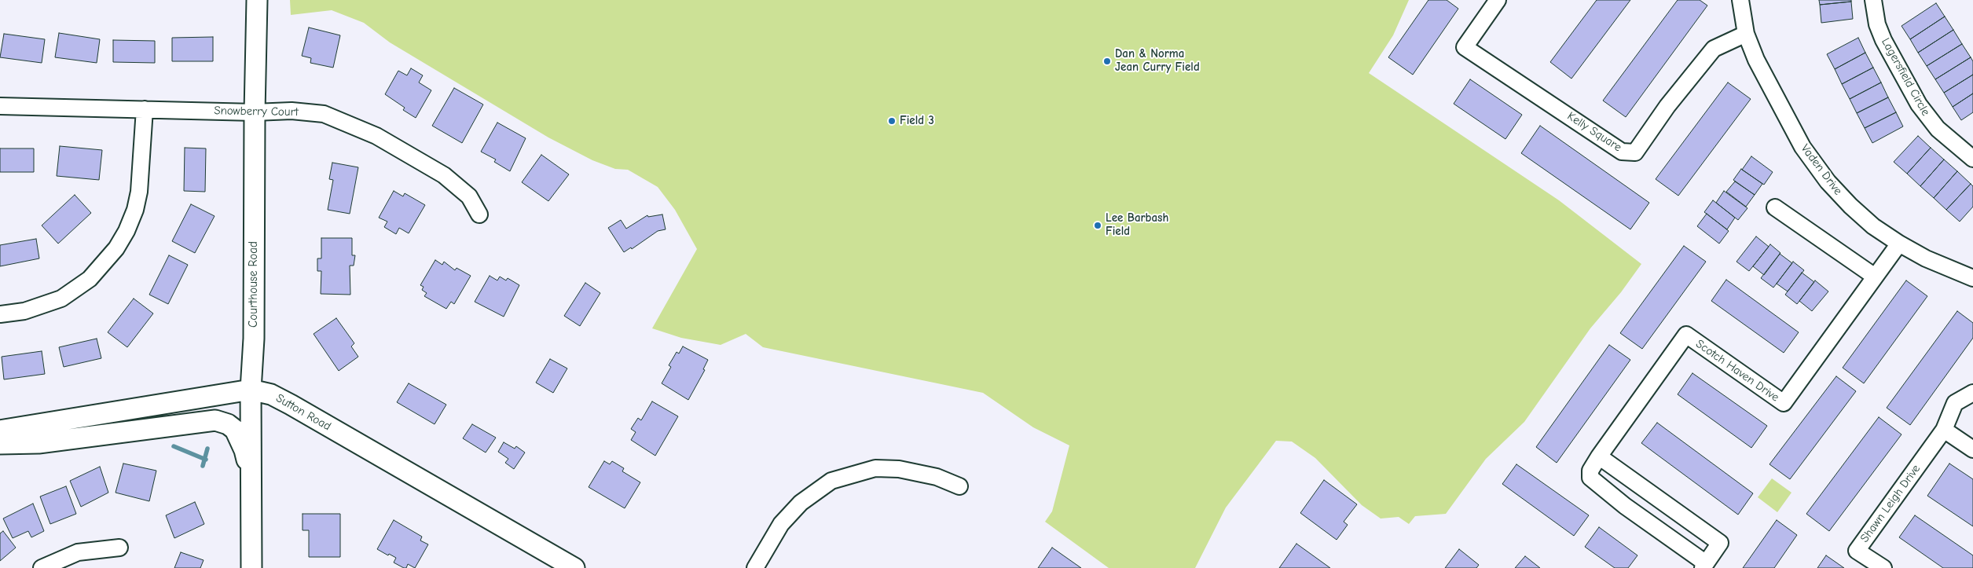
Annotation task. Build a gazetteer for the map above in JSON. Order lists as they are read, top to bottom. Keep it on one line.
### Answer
{"streets":{"street":["Lagersfield Circle","Snowberry Court","Kelly Square","Vaden Drive","Courthouse Road","Scotch Haven Drive","Sutton Road","Shawn Leigh Drive"]},"crossings":[["Snowberry Court","Courthouse Road"],["Kelly Square","Vaden Drive"],["Vaden Drive","Scotch Haven Drive"],["Courthouse Road","Sutton Road"]],"places":["Dan & Norma Jean Curry Field","Field 3","Lee Barbash Field"]}
